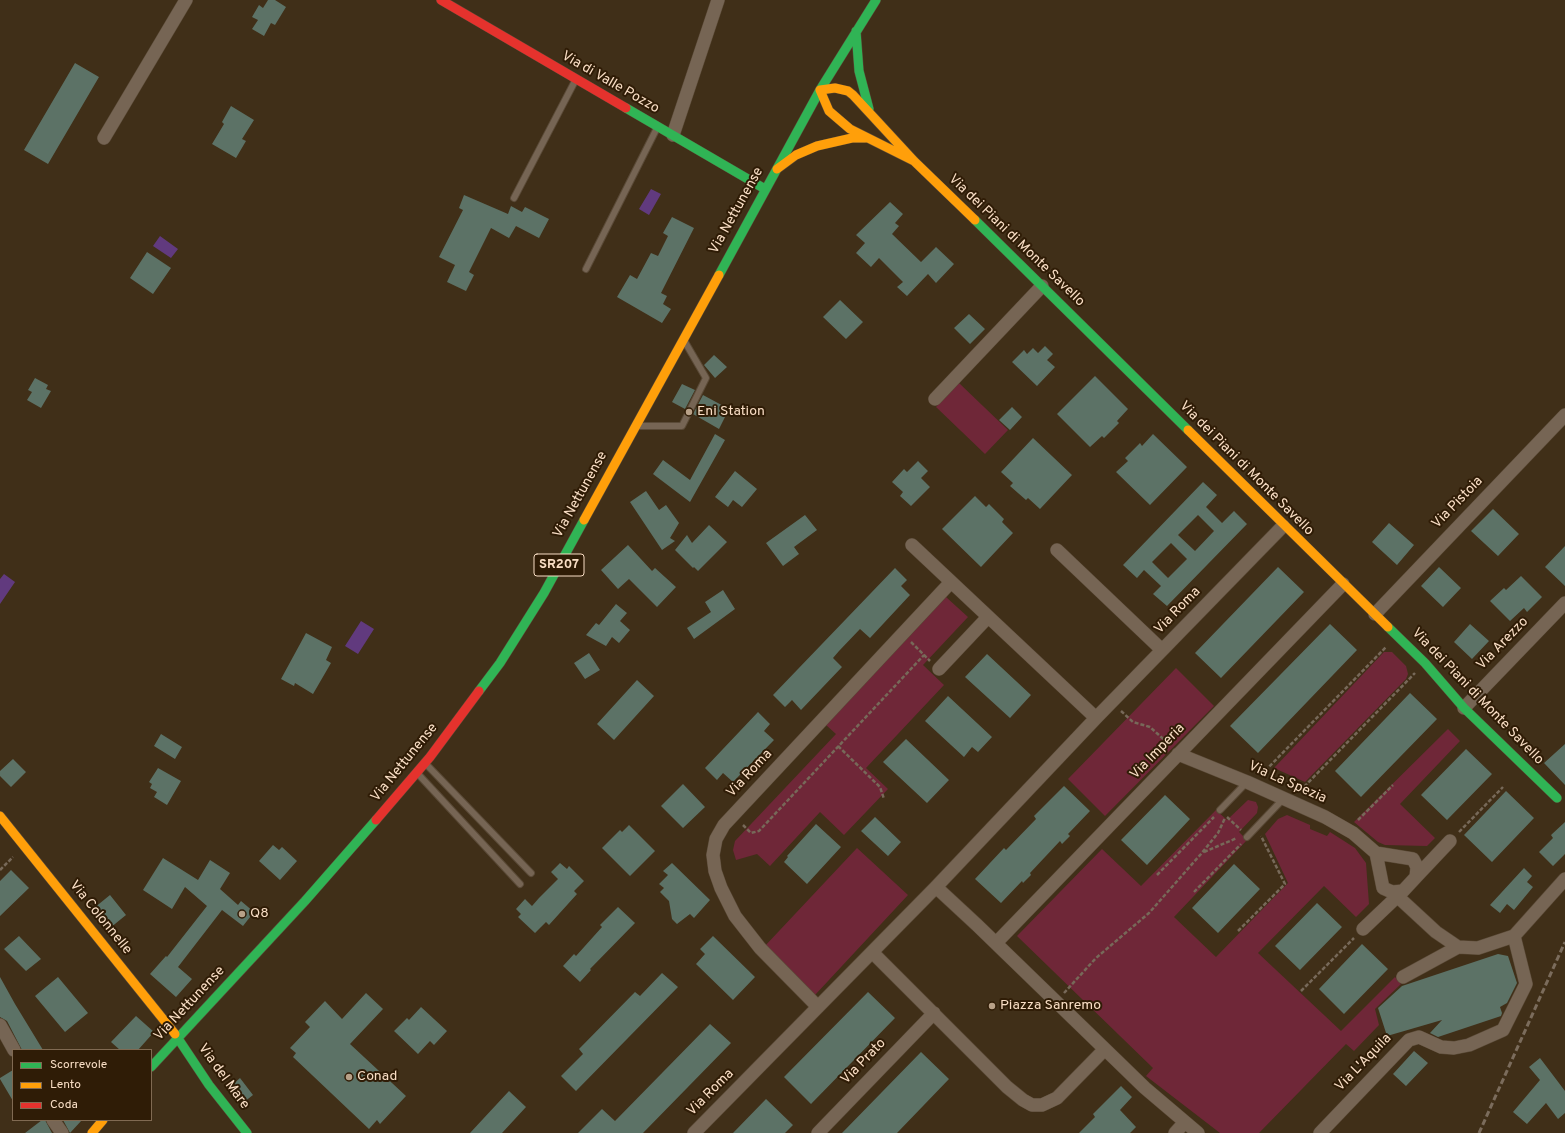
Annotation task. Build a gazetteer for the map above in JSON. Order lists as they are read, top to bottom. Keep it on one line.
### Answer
{"streets":{"street":["Via di Valle Pozzo","Via Nettunense","Via dei Piani di Monte Savello","Via Pistoia","SR207","Via Roma","Via Arezzo","Via Imperia","Via La Spezia","Via Colonnelle","Via Prato","Via L'Aquila","Via del Mare"]},"crossings":[["Via di Valle Pozzo","Via Nettunense"],["Via Nettunense","Via Colonnelle"],["Via Nettunense","Via del Mare"],["Via dei Piani di Monte Savello","Via Pistoia"],["Via dei Piani di Monte Savello","Via Roma"],["Via dei Piani di Monte Savello","Via Arezzo"],["Via dei Piani di Monte Savello","Via Imperia"],["Via Imperia","Via La Spezia"],["Via Colonnelle","Via del Mare"]],"places":["Eni Station","Q8","Piazza Sanremo","Conad"],"legend":["Scorrevole","Lento","Coda"]}
